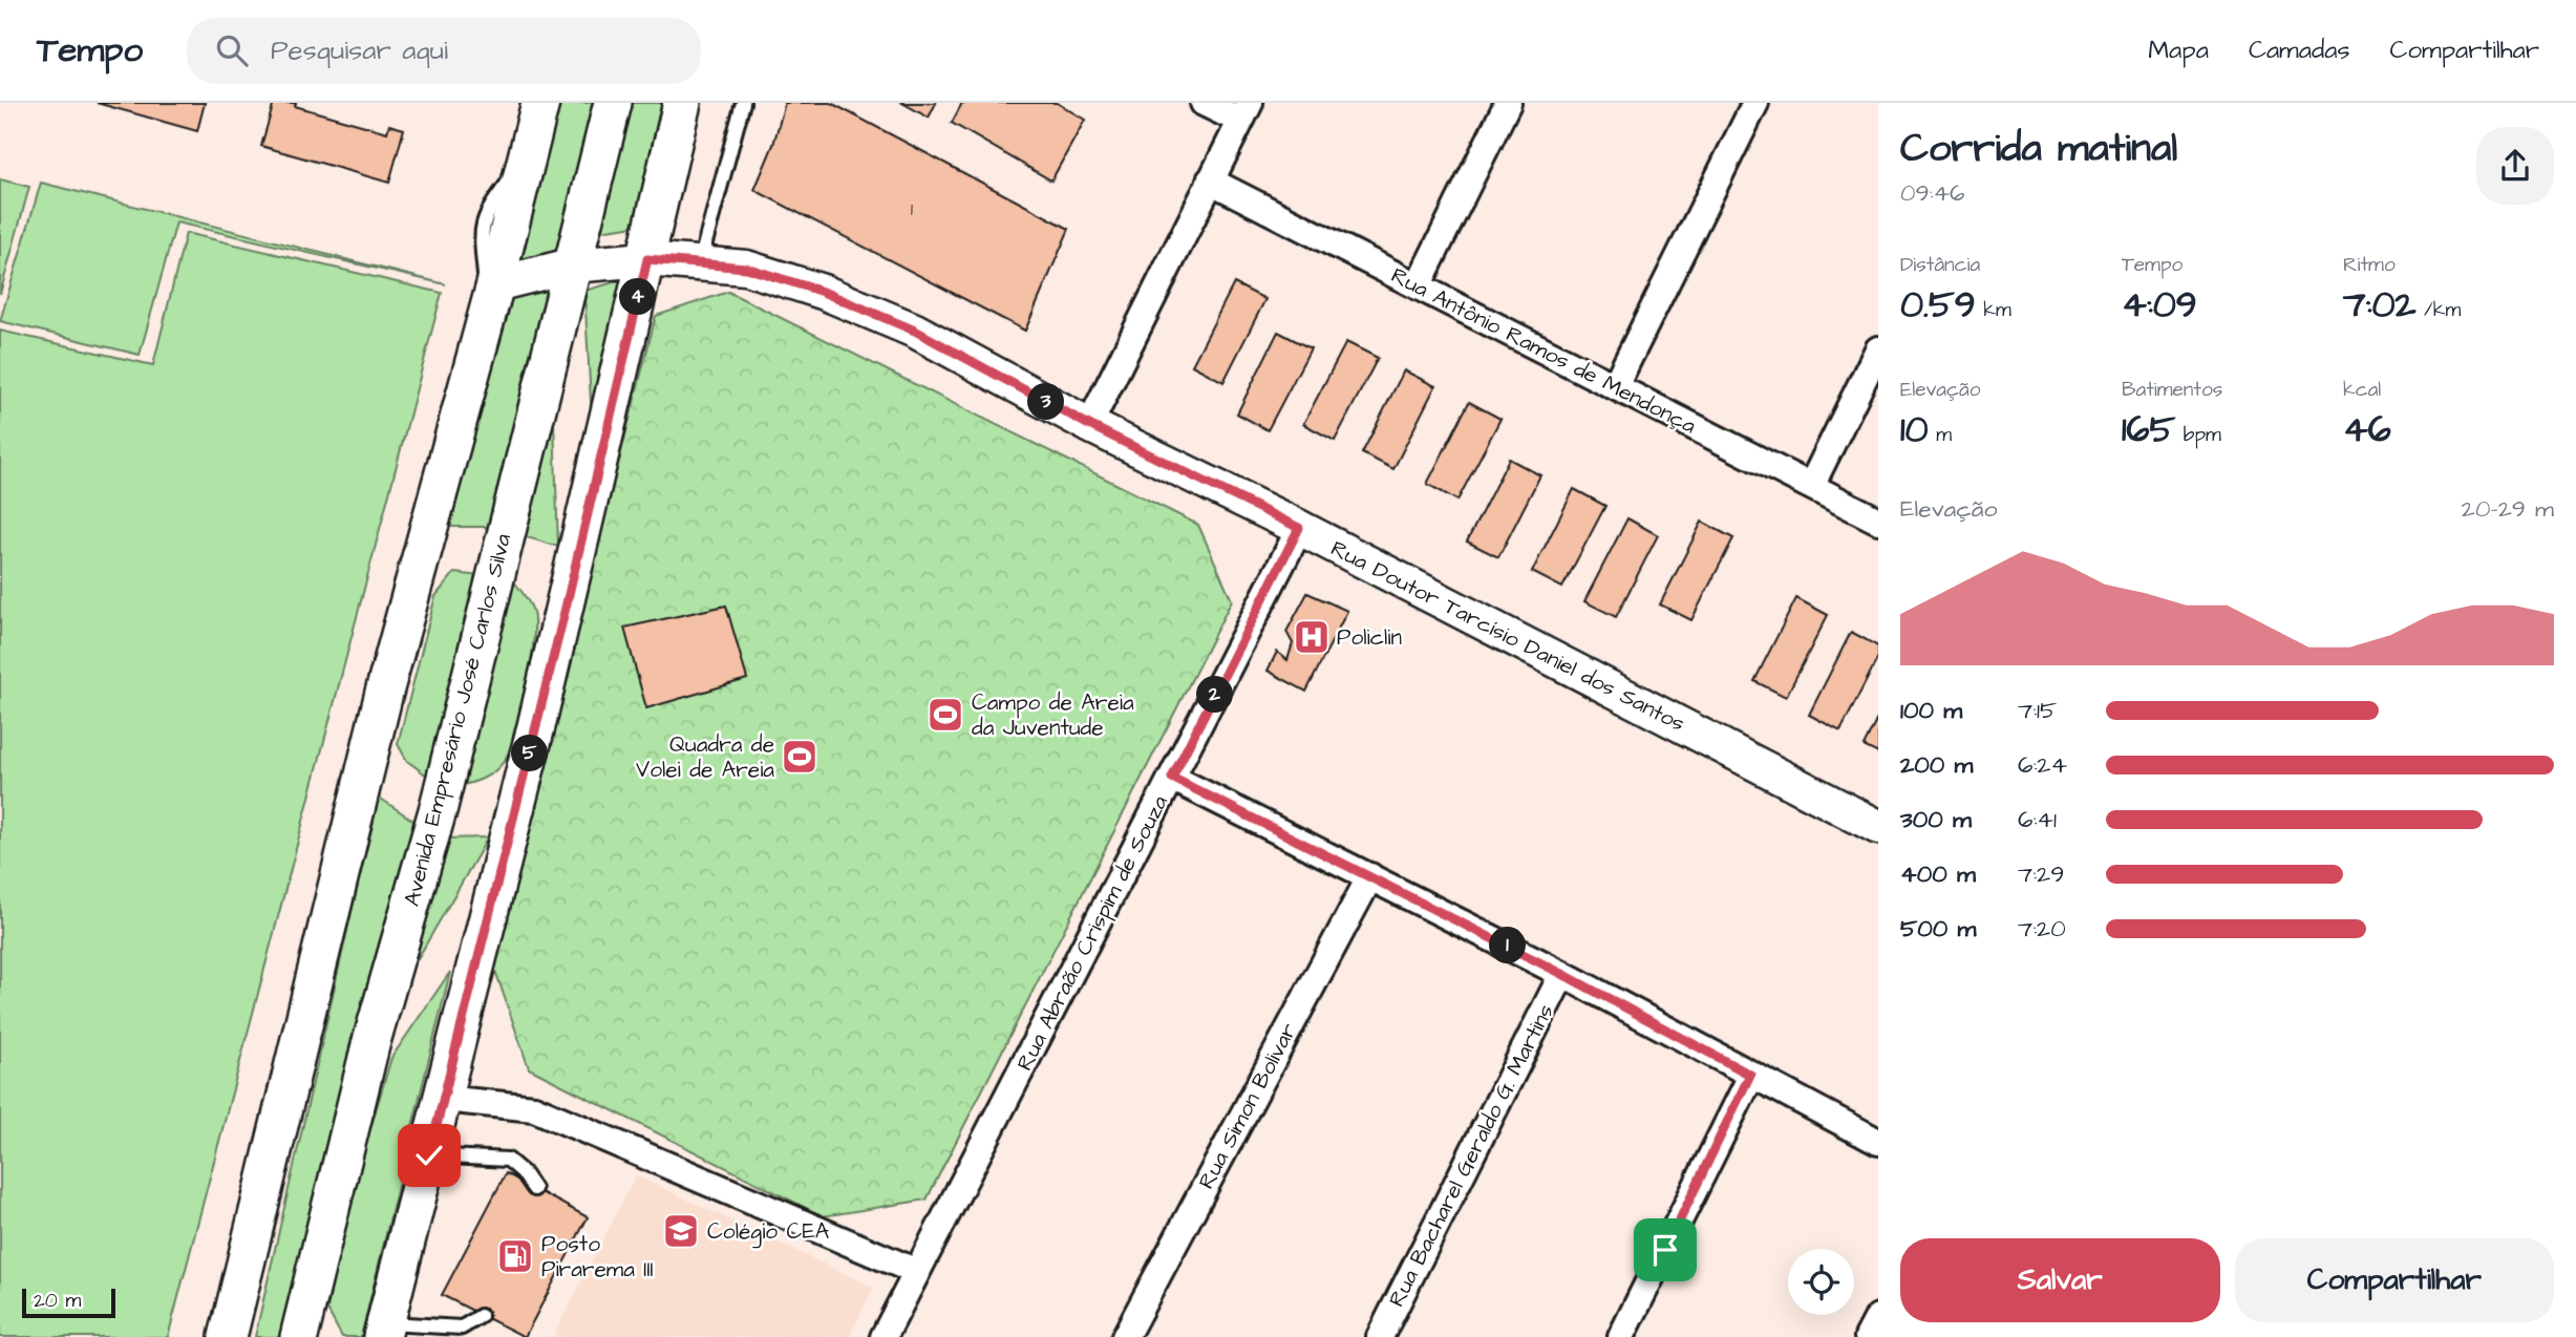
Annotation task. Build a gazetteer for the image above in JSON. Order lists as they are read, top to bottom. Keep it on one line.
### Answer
{"streets":{"main road":["Avenida Empresário José Carlos Silva"],"street":["Rua Antônio Ramos de Mendonça","Rua Doutor Tarcísio Daniel dos Santos","Rua Abraão Crispim de Souza","Rua Simon Bolivar","Rua Bacharel Geraldo G. Martins"]},"crossings":[["Rua Doutor Tarcísio Daniel dos Santos","Avenida Empresário José Carlos Silva"],["Rua Doutor Tarcísio Daniel dos Santos","Rua Abraão Crispim de Souza"]],"places":{"hospital":["Policlin"],"sports":["Campo de Areia da Juventude","Quadra de Volei de Areia"],"school or university":["Colégio CEA"],"fuel station":["Posto Pirarema III"]},"house_numbers":["1"],"scale_bar":"20 m","page":{"header":"Tempo","search":"Pesquisar aqui","nav":["Mapa","Camadas","Compartilhar"],"heading":["Corrida matinal","09:46"],"stats":[["Distância","0.59 km"],["Tempo","4:09"],["Ritmo","7:02 /km"],["Elevação","10 m"],["Batimentos","165 bpm"],["kcal","46"]],"pins":["4","3","2","5","1"],"chart":["Elevação","20–29 m"],"list":[{"name":"100 m","note":"7:15"},{"name":"200 m","note":"6:24"},{"name":"300 m","note":"6:41"},{"name":"400 m","note":"7:29"},{"name":"500 m","note":"7:20"}],"buttons":["Salvar","Compartilhar"],"scale":"20 m"}}
